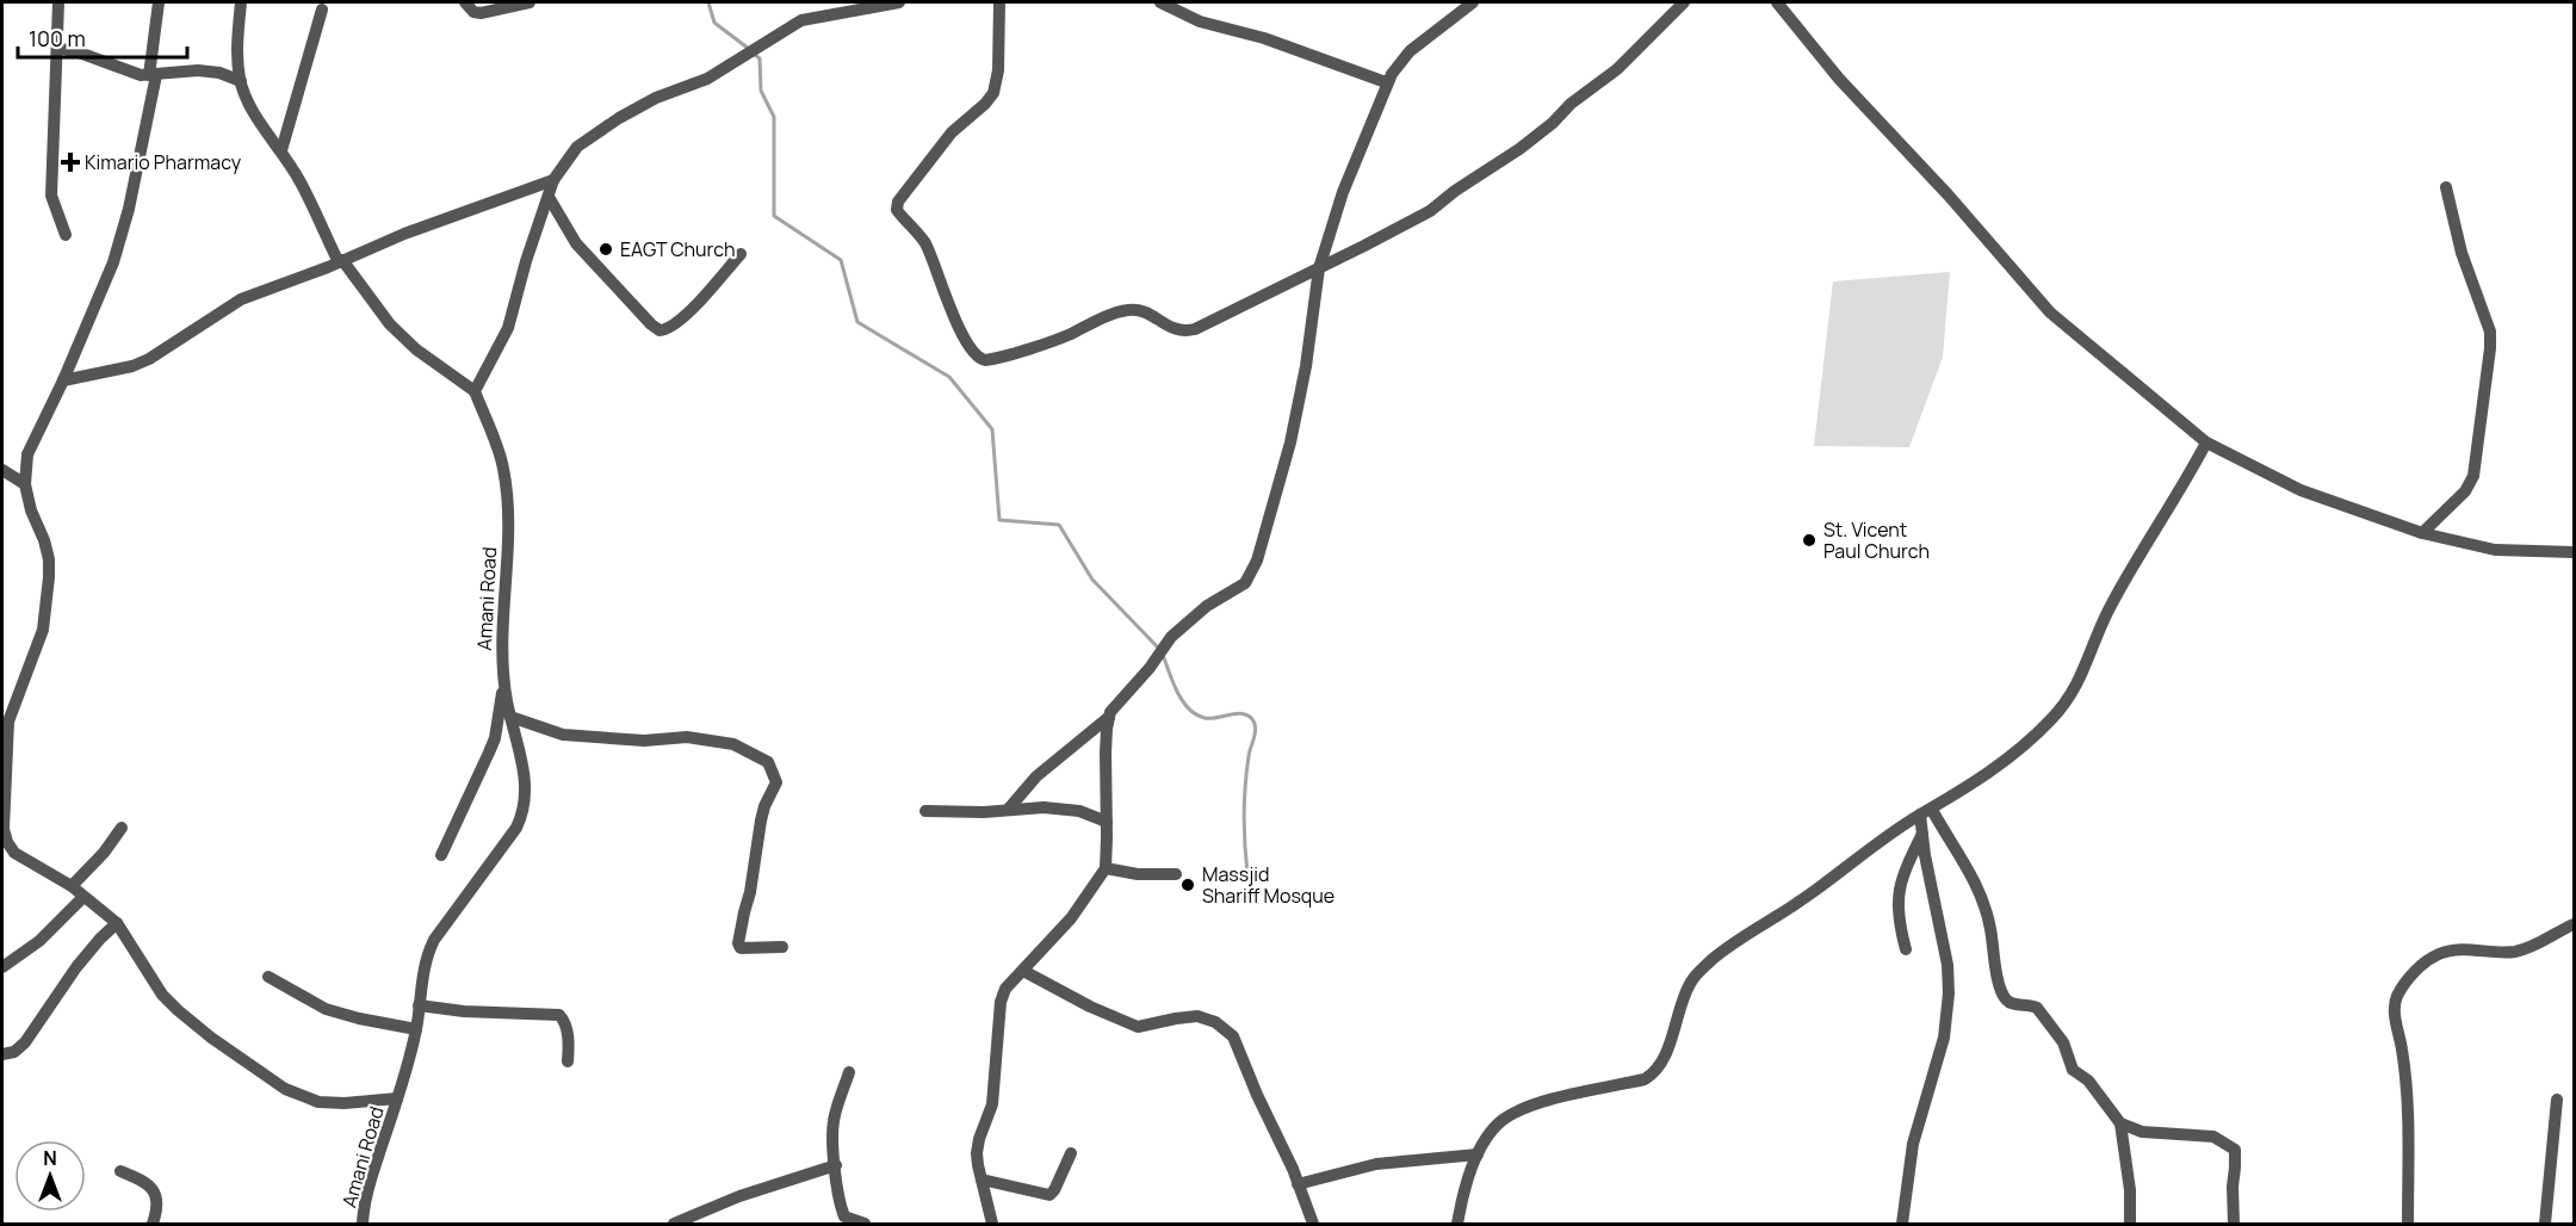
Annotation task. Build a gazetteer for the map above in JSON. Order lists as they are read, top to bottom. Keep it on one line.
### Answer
{"streets":{"street":["Amani Road"]},"places":{"health":["Kimario Pharmacy"],"other":["EAGT Church","St. Vicent Paul Church","Massjid Shariff Mosque"]},"scale_bar":"100 m","north":"top"}
